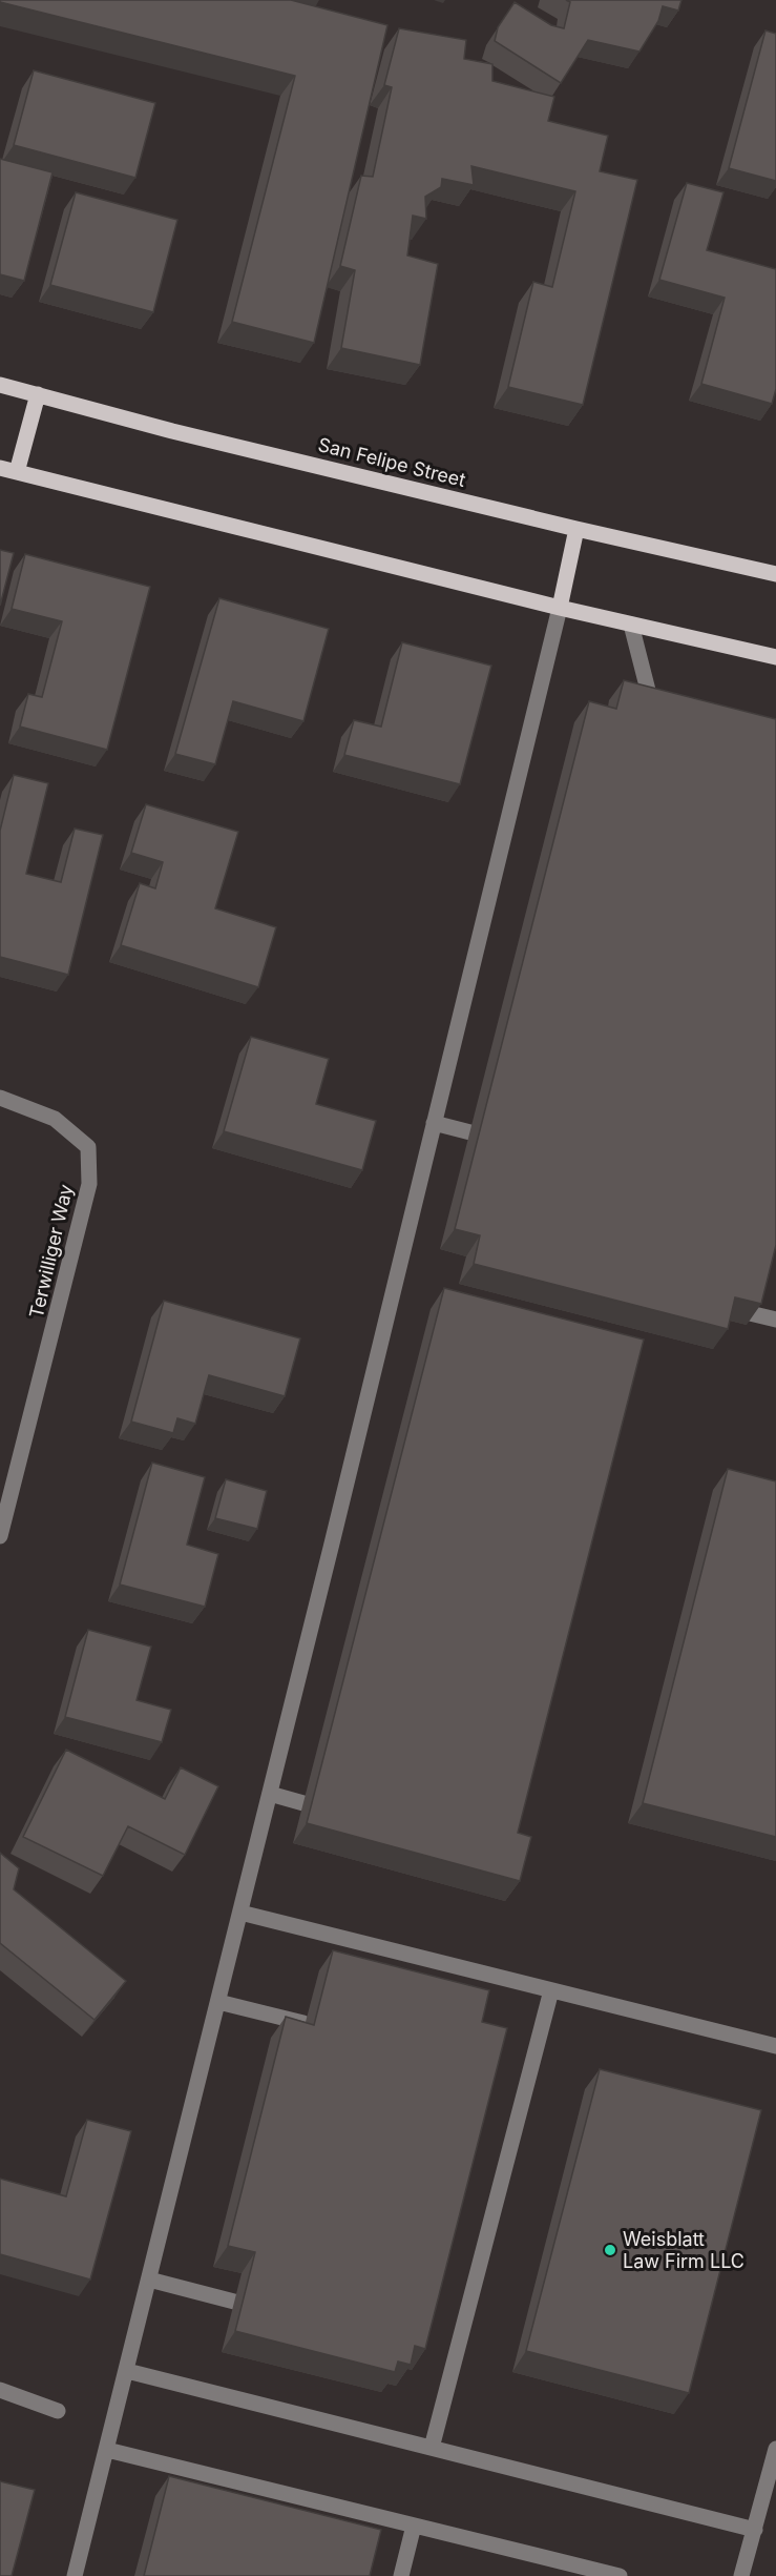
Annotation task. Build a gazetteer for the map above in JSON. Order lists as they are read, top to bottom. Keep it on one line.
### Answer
{"streets":{"main road":["San Felipe Street"],"street":["Terwilliger Way"]},"places":["Weisblatt Law Firm LLC"]}
